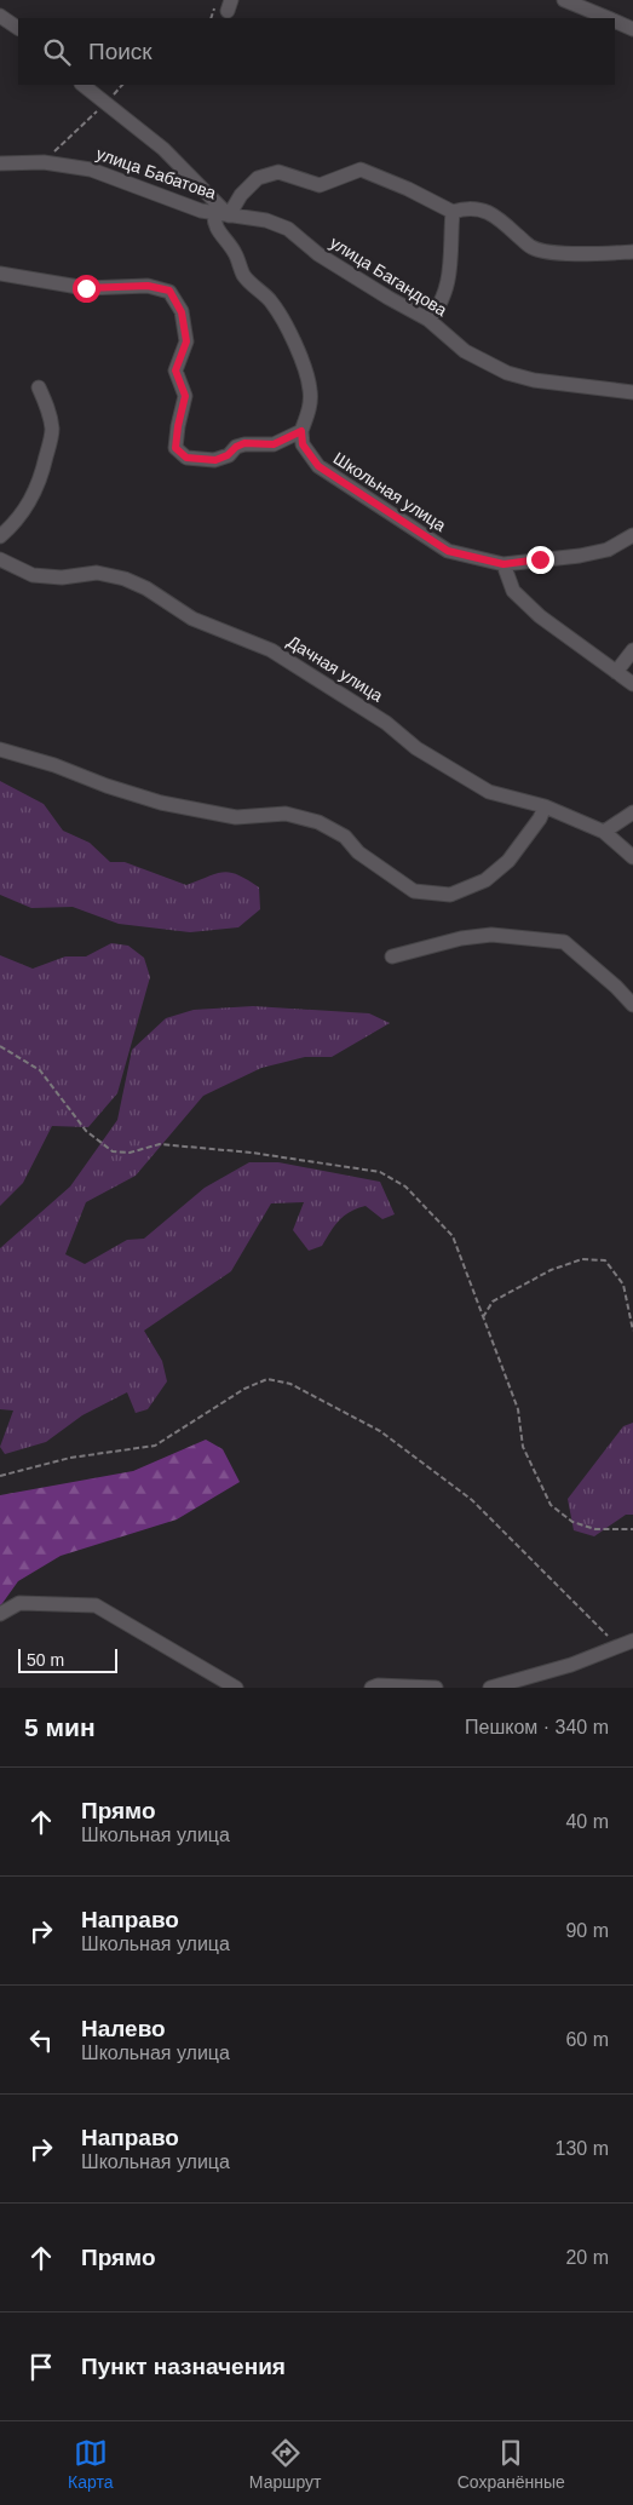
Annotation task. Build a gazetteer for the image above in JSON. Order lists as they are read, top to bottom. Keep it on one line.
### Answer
{"streets":{"street":["улица Бабатова","улица Багандова","Школьная улица","Дачная улица"]},"crossings":[["улица Бабатова","улица Багандова"]],"scale_bar":"50 m","page":{"search":"Поиск","scale":"50 m","heading":["5 мин","Пешком · 340 m"],"list":[["Прямо","Школьная улица","40 m"],["Направо","Школьная улица","90 m"],["Налево","Школьная улица","60 m"],["Направо","Школьная улица","130 m"],["Прямо","20 m"],"Пункт назначения"],"nav":["Карта","Маршрут","Сохранённые"]}}
